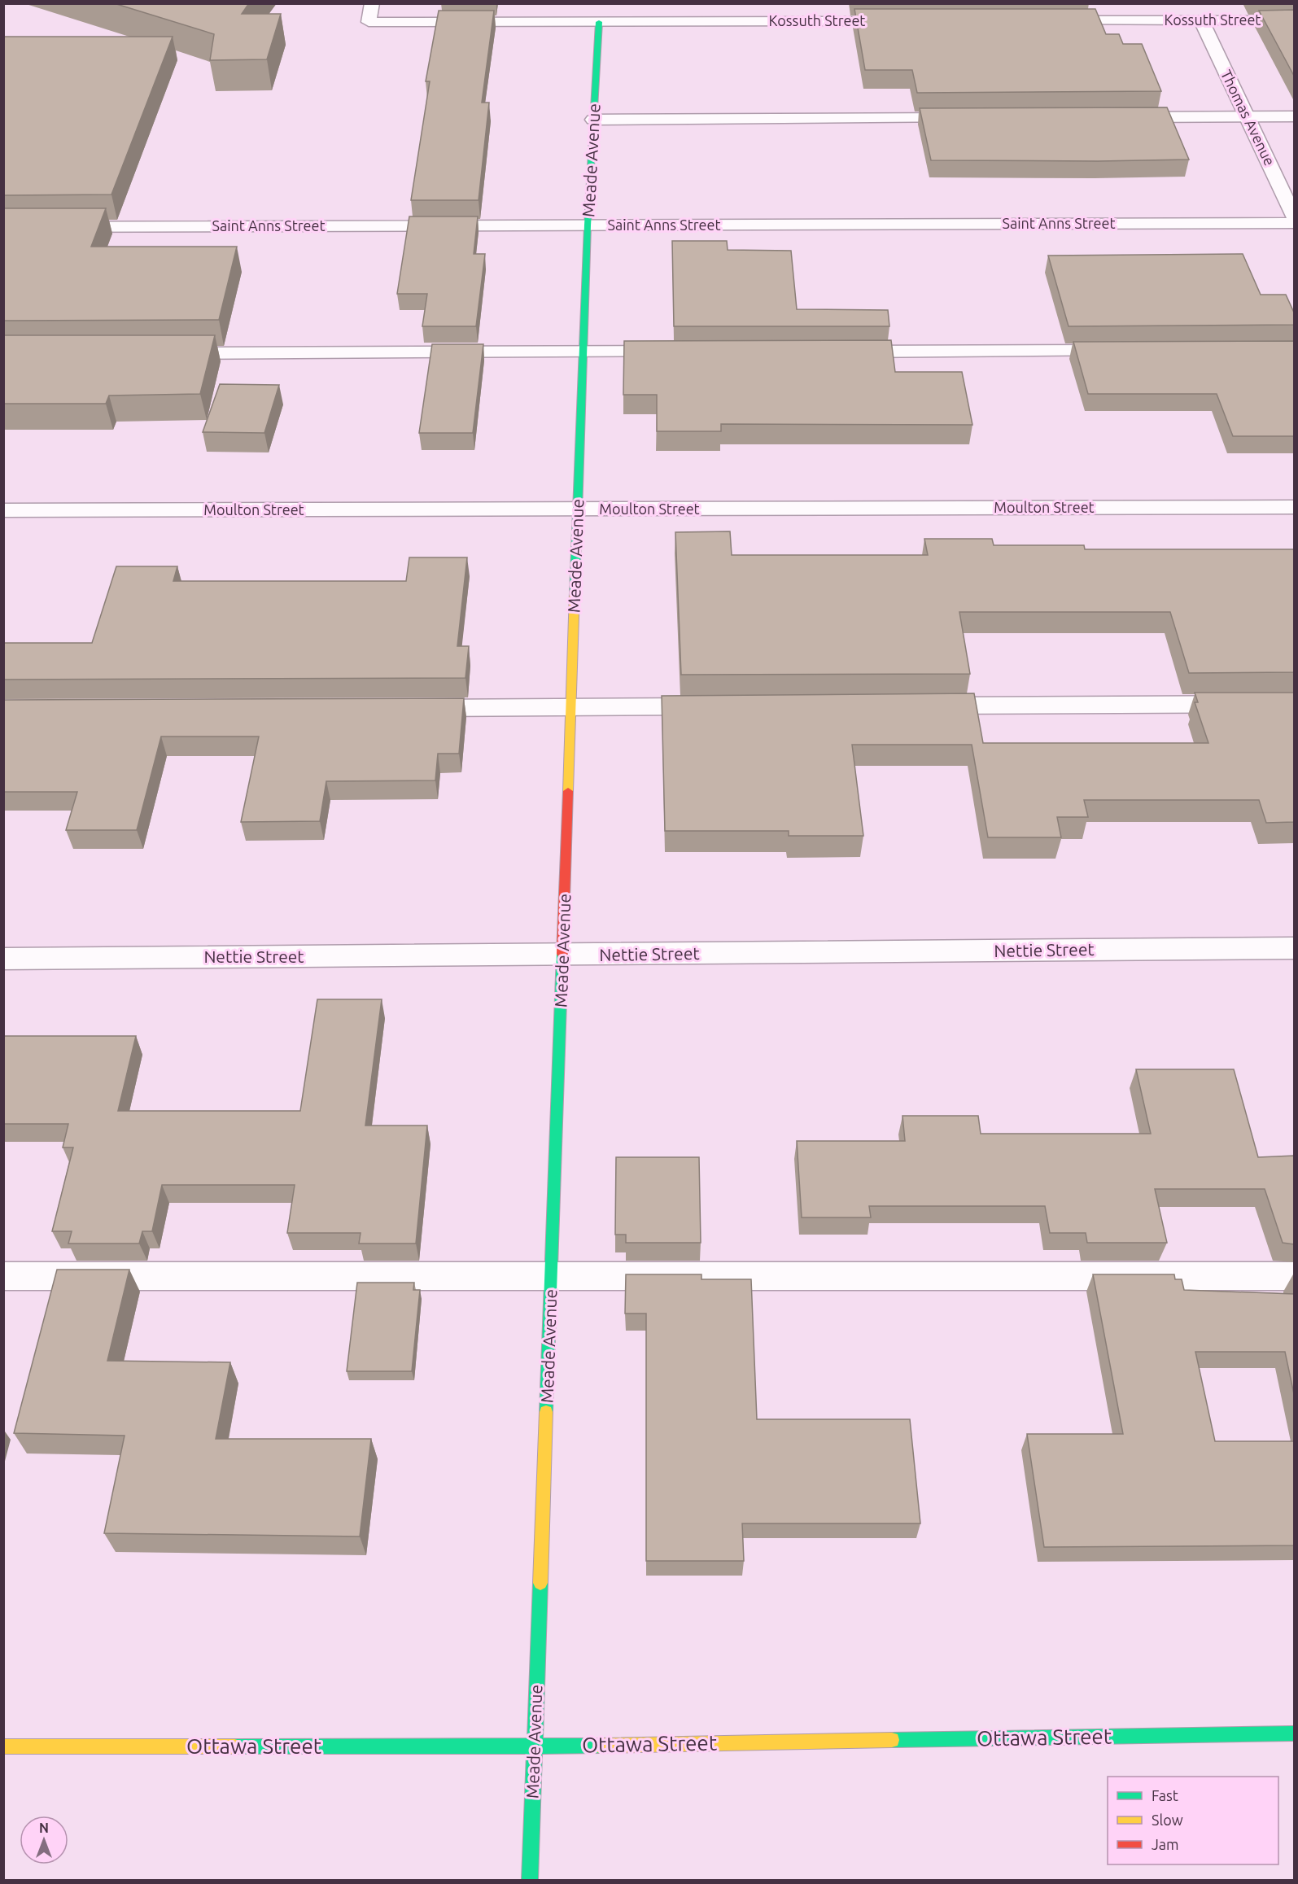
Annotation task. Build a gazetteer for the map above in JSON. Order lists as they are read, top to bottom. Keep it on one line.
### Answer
{"streets":{"street":["Kossuth Street","Thomas Avenue","Meade Avenue","Saint Anns Street","Moulton Street","Nettie Street","Ottawa Street"]},"crossings":[["Kossuth Street","Thomas Avenue"],["Kossuth Street","Meade Avenue"],["Meade Avenue","Saint Anns Street"],["Meade Avenue","Moulton Street"],["Meade Avenue","Nettie Street"],["Meade Avenue","Ottawa Street"]],"legend":["Fast","Slow","Jam"],"north":"top"}
